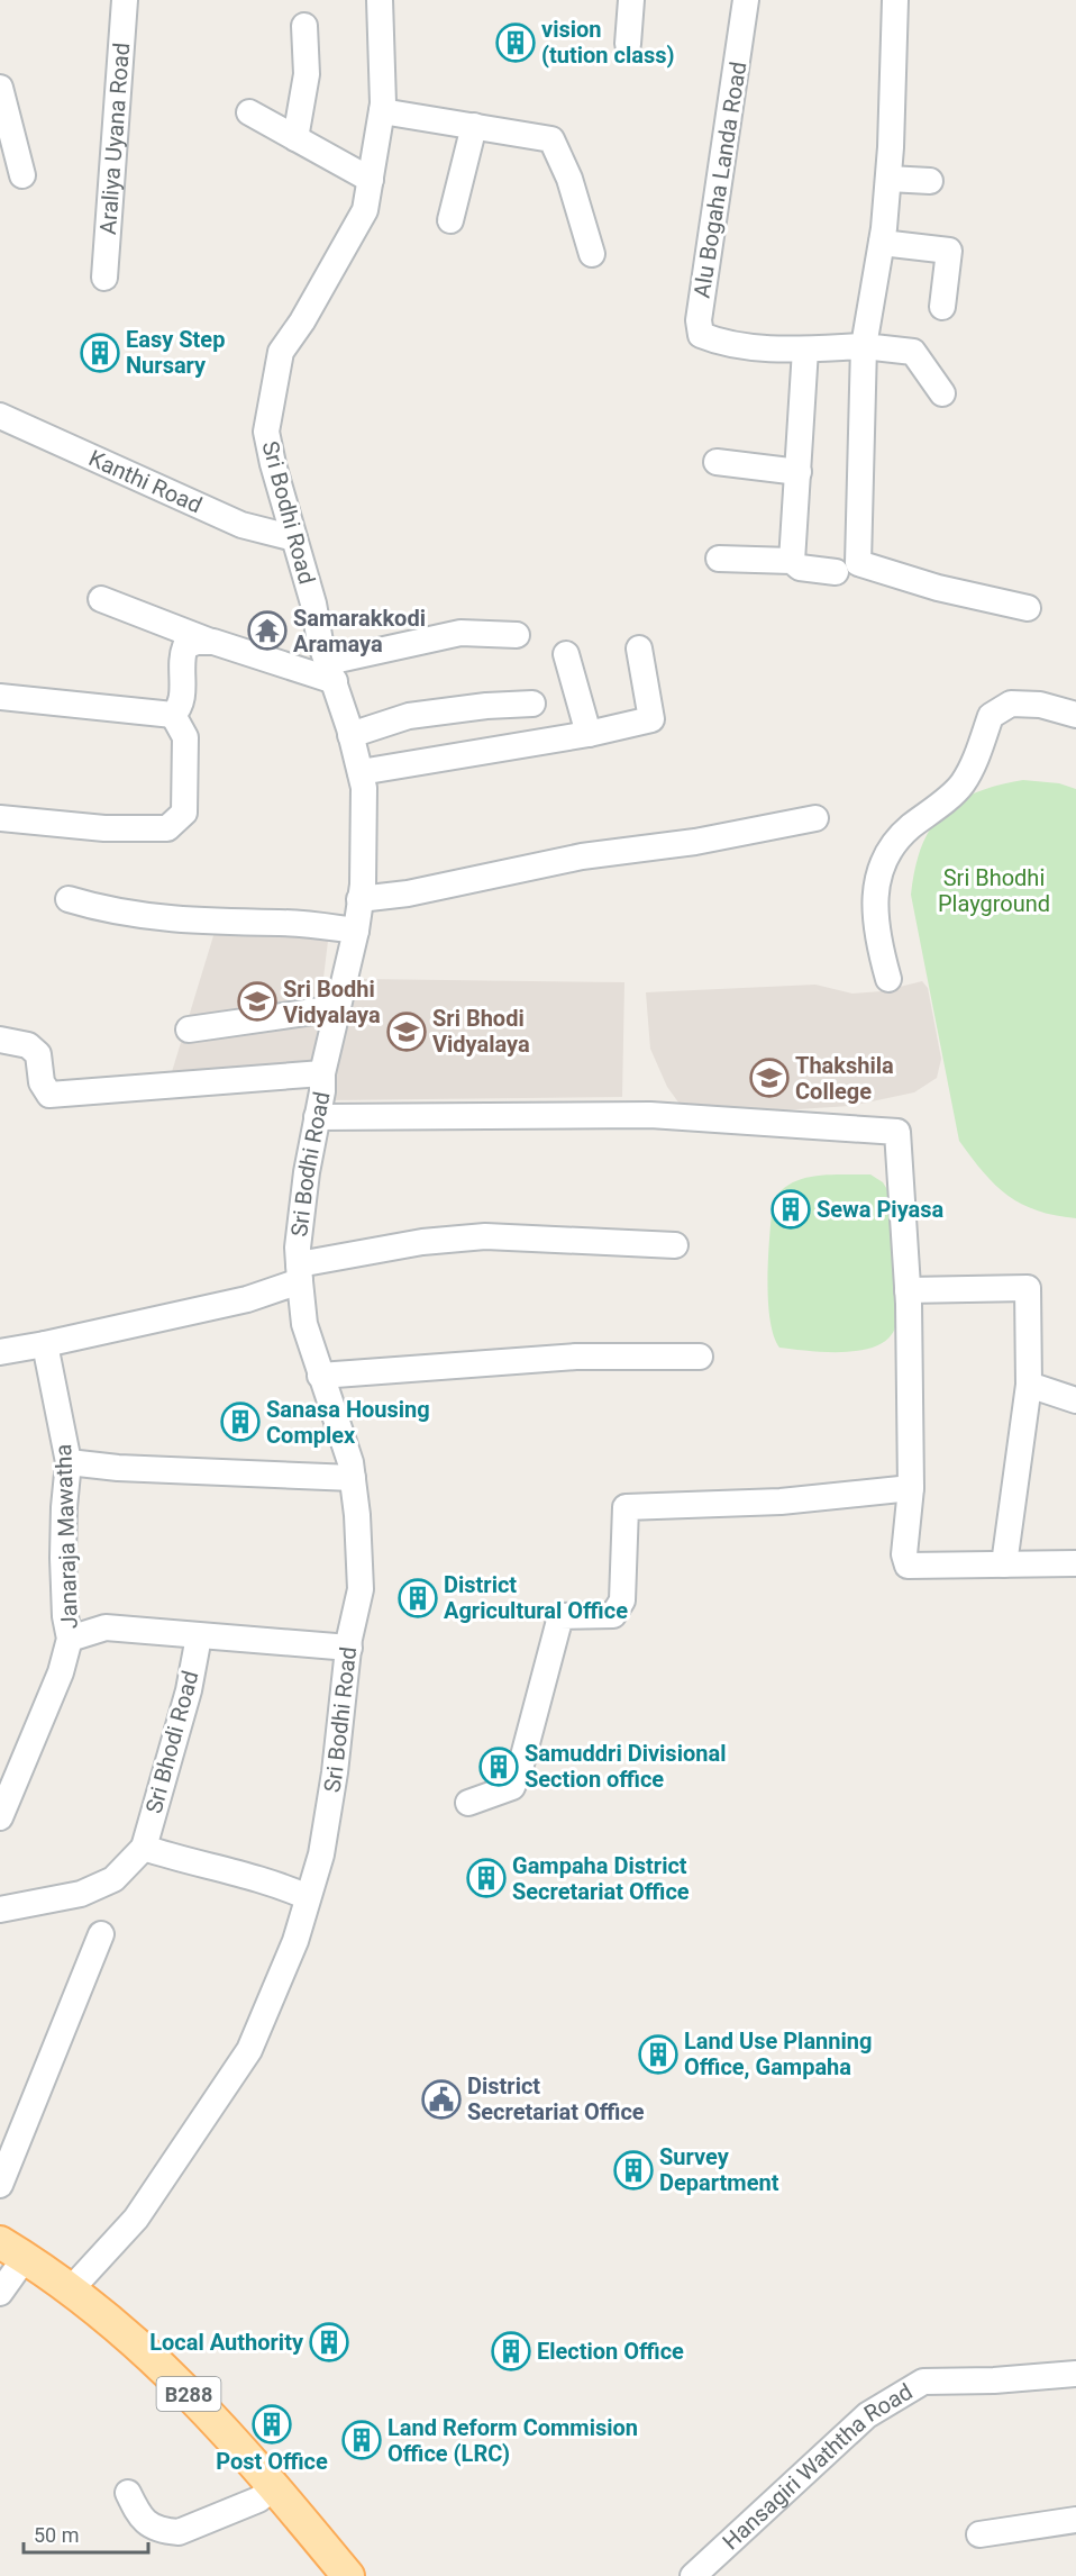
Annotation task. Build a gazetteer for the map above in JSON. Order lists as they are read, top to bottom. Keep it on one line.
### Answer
{"streets":{"main road":["B288"],"street":["Araliya Uyana Road","Alu Bogaha Landa Road","Kanthi Road","Sri Bodhi Road","Janaraja Mawatha","Sri Bhodi Road","Hansagiri Waththa Road"]},"crossings":[["Kanthi Road","Sri Bodhi Road"],["Sri Bodhi Road","B288"]],"parks":["Sri Bhodhi Playground"],"places":{"building":["vision (tution class)","Easy Step Nursary","Sewa Piyasa","Sanasa Housing Complex","District Agricultural Office","Samuddri Divisional Section office","Gampaha District Secretariat Office","Land Use Planning Office, Gampaha","Survey Department","Local Authority","Election Office","Post Office","Land Reform Commision Office (LRC)"],"temple":["Samarakkodi Aramaya"],"school or university":["Sri Bodhi Vidyalaya","Sri Bhodi Vidyalaya","Thakshila College"],"public building":["District Secretariat Office"]},"scale_bar":"50 m"}
